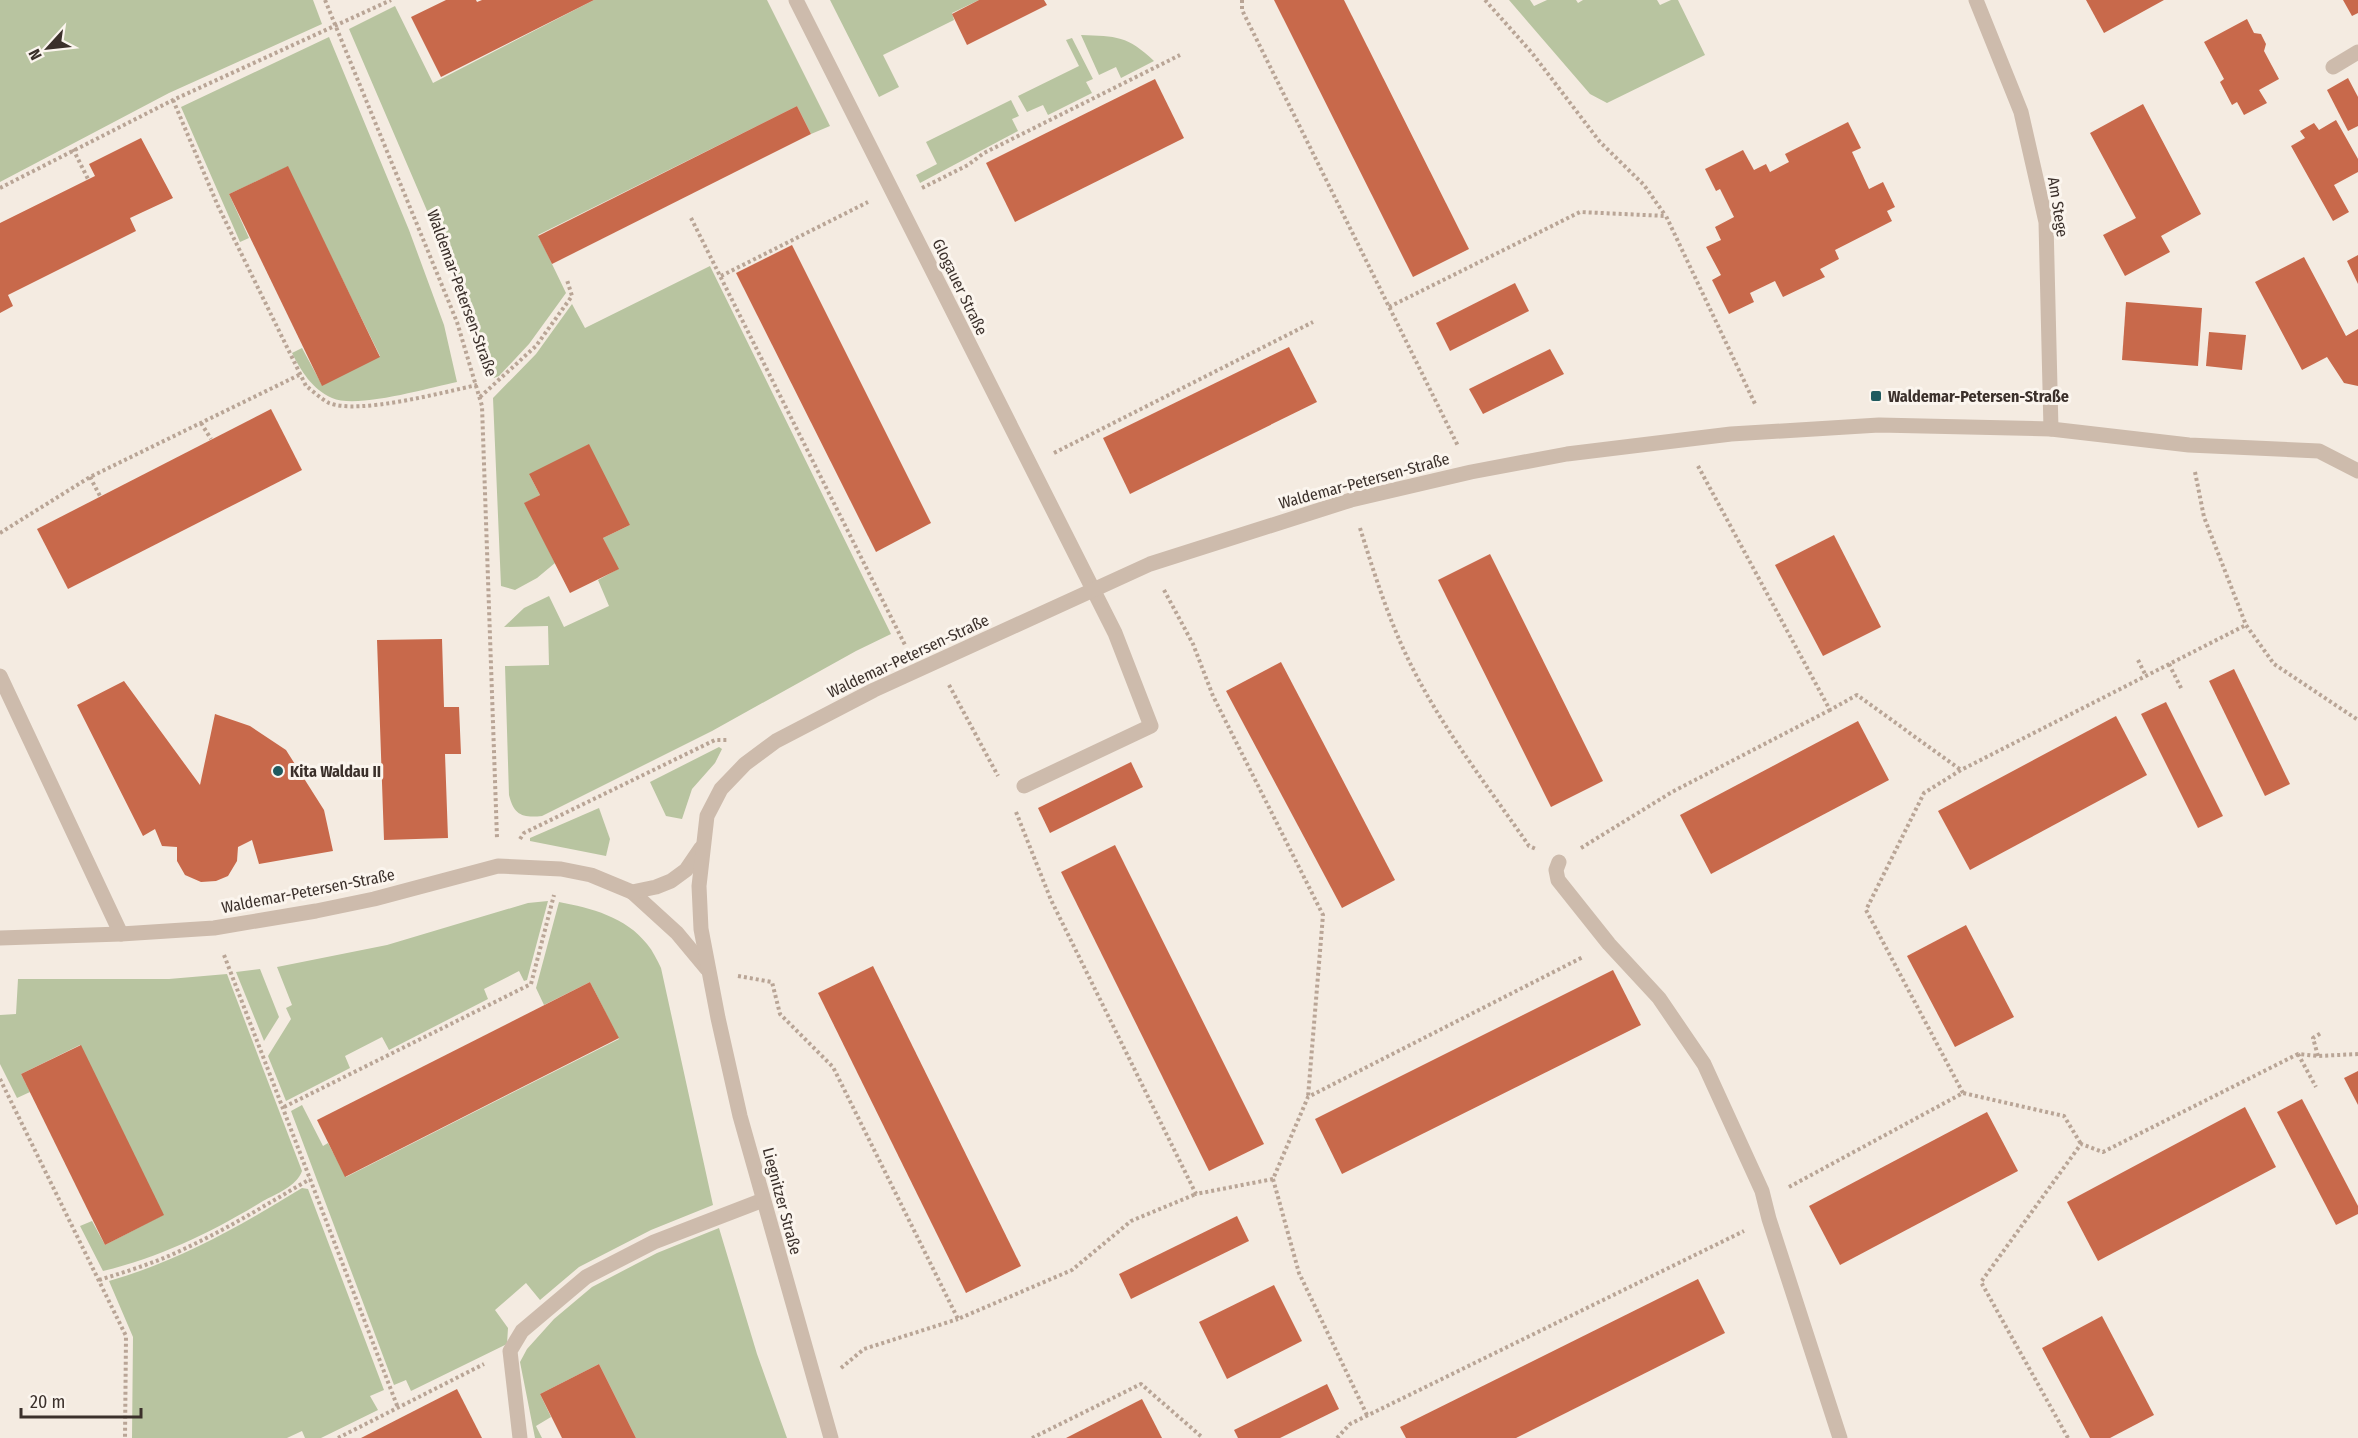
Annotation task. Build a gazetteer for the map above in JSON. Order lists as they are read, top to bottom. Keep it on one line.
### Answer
{"streets":{"street":["Am Stege","Glogauer Straße","Waldemar-Petersen-Straße","Liegnitzer Straße"]},"crossings":[["Am Stege","Waldemar-Petersen-Straße"],["Glogauer Straße","Waldemar-Petersen-Straße"],["Waldemar-Petersen-Straße","Liegnitzer Straße"]],"places":{"transit":["Waldemar-Petersen-Straße"],"other":["Kita Waldau II"]},"scale_bar":"20 m","north":"bottom left"}
